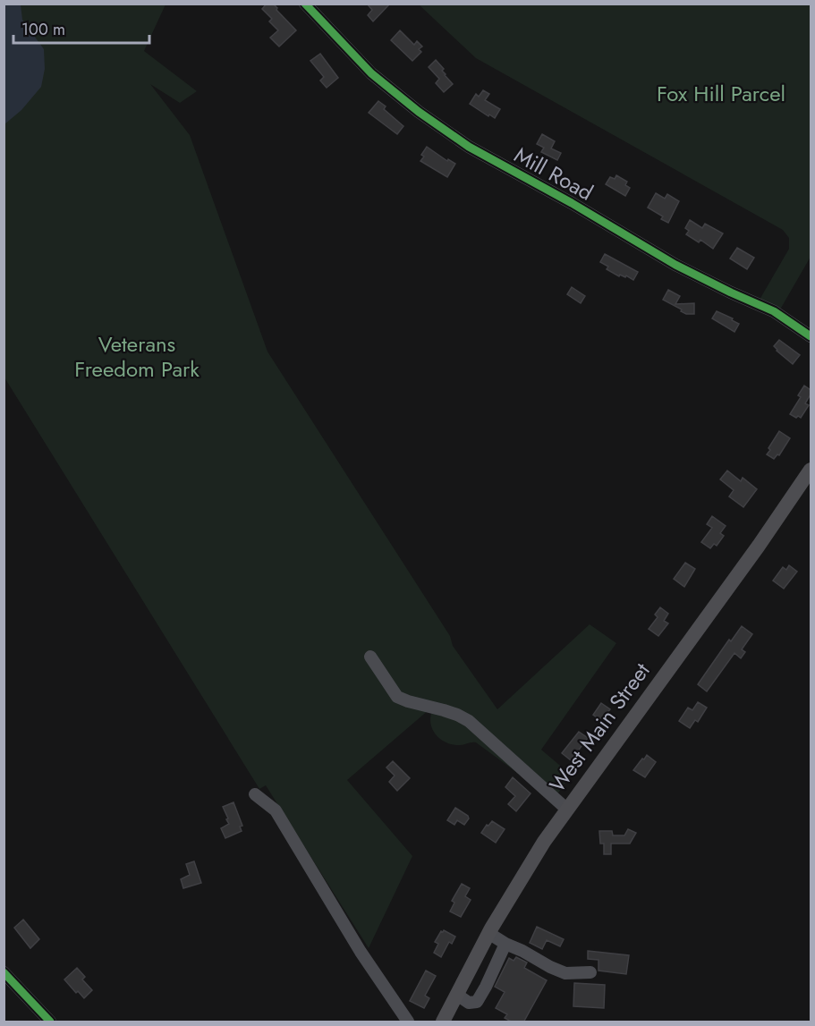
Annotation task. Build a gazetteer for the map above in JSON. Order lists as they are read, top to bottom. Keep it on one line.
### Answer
{"streets":{"main road":["West Main Street"],"street":["Mill Road"]},"parks":["Fox Hill Parcel","Veterans Freedom Park"],"scale_bar":"100 m"}
